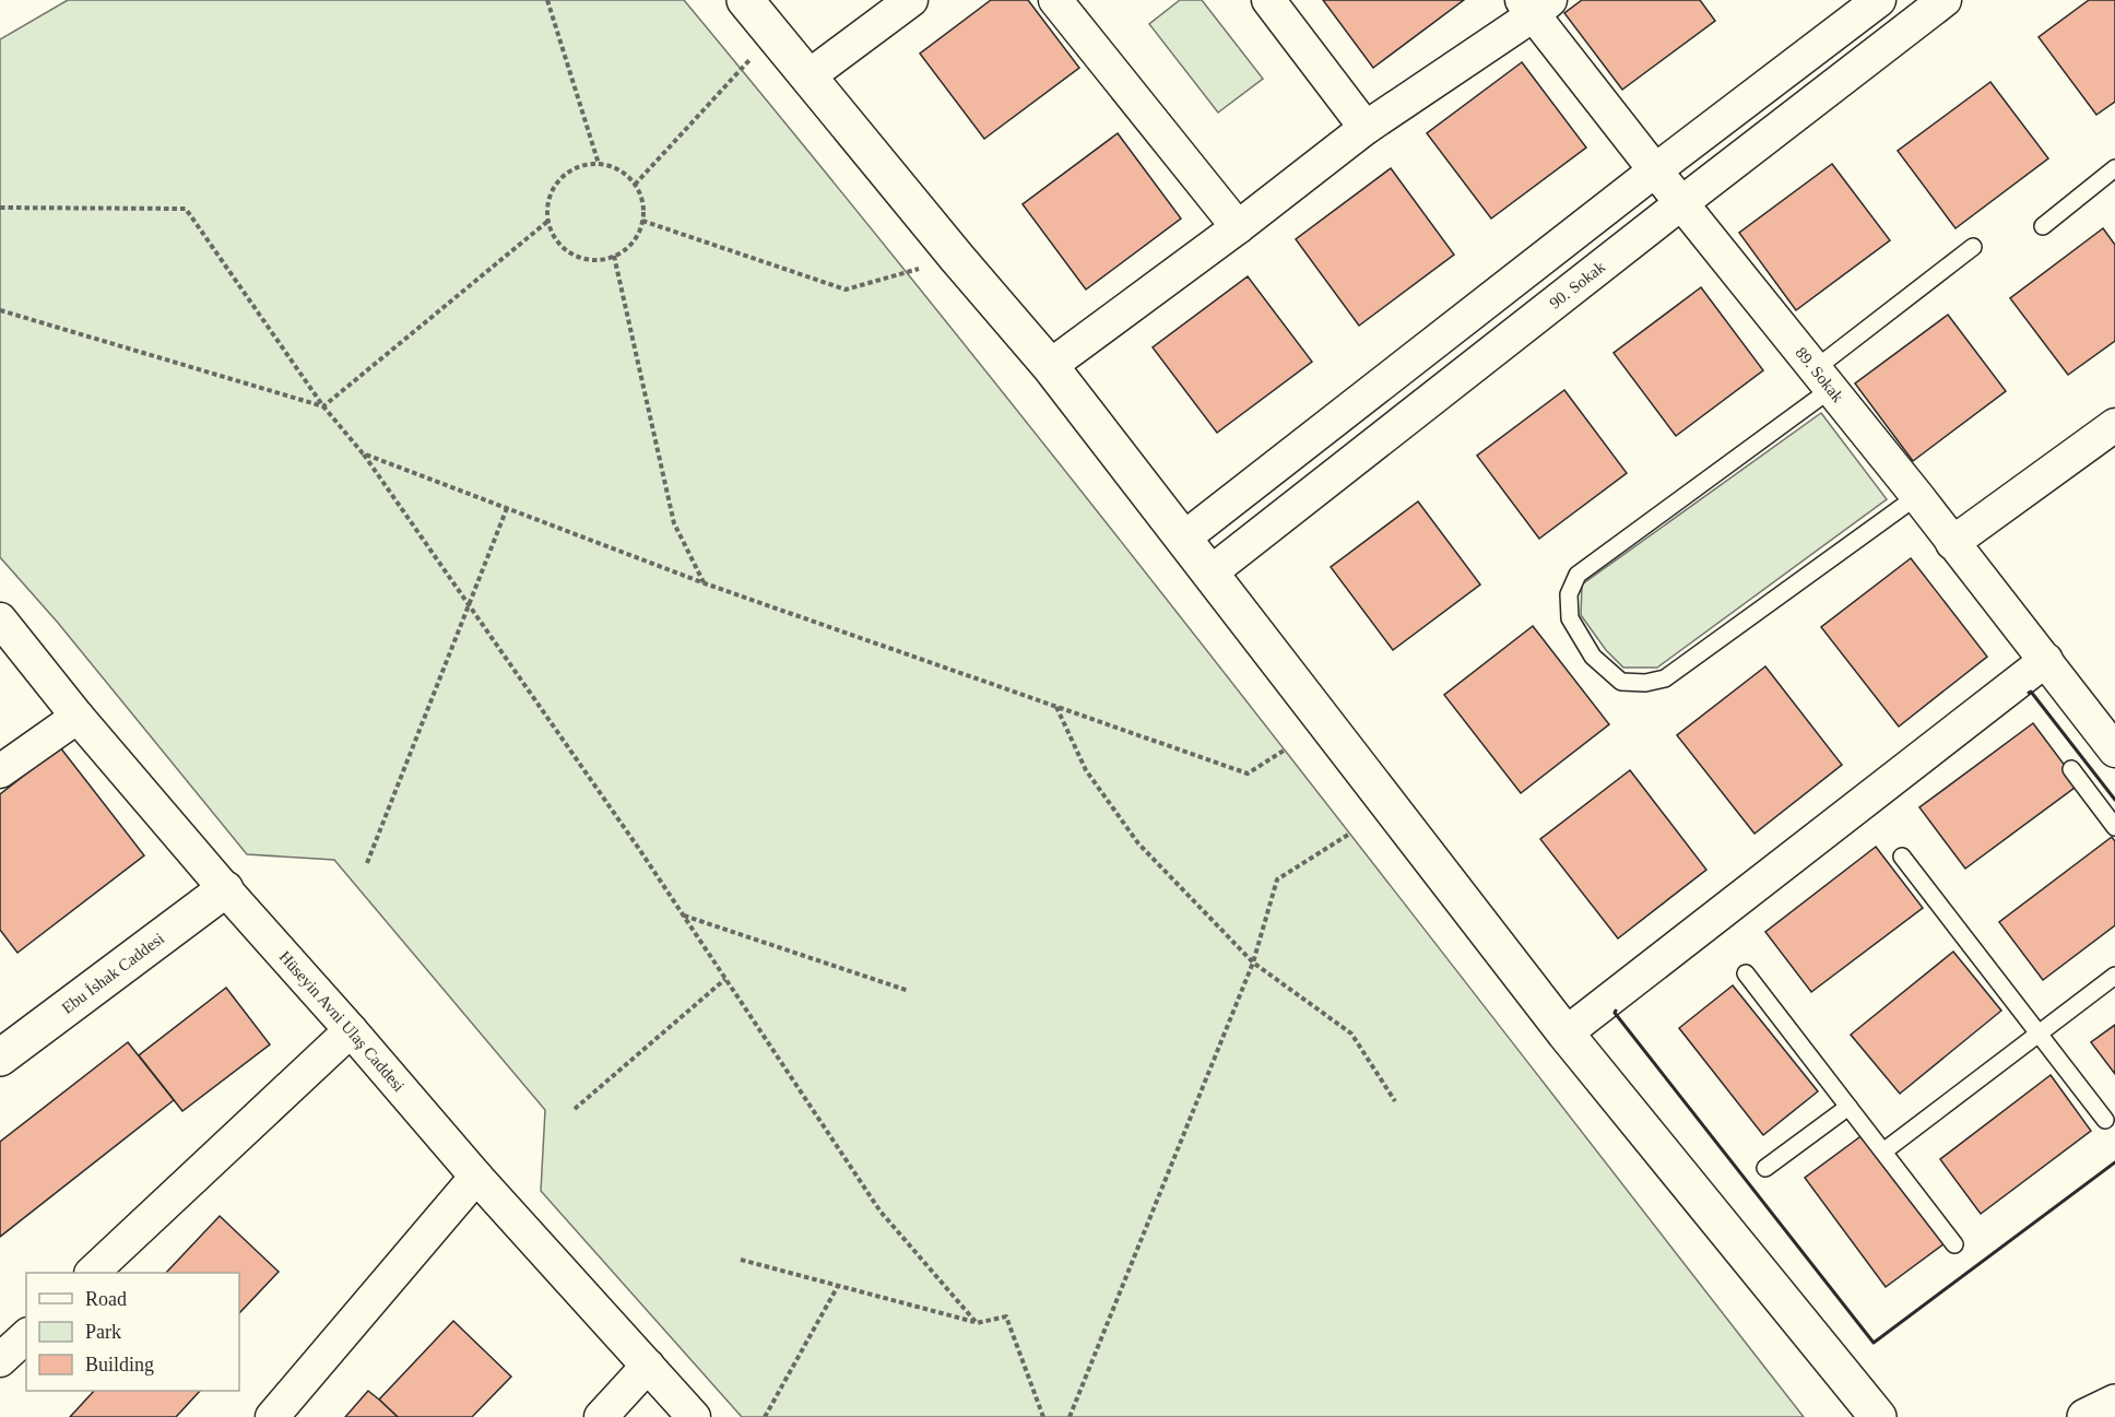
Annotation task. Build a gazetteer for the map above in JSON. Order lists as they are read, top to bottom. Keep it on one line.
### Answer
{"streets":{"main road":["Ebu İshak Caddesi"],"street":["90. Sokak","89. Sokak","Hüseyin Avni Ulaş Caddesi"]},"crossings":[["90. Sokak","89. Sokak"],["Ebu İshak Caddesi","Hüseyin Avni Ulaş Caddesi"]],"legend":["Road","Park","Building"]}
